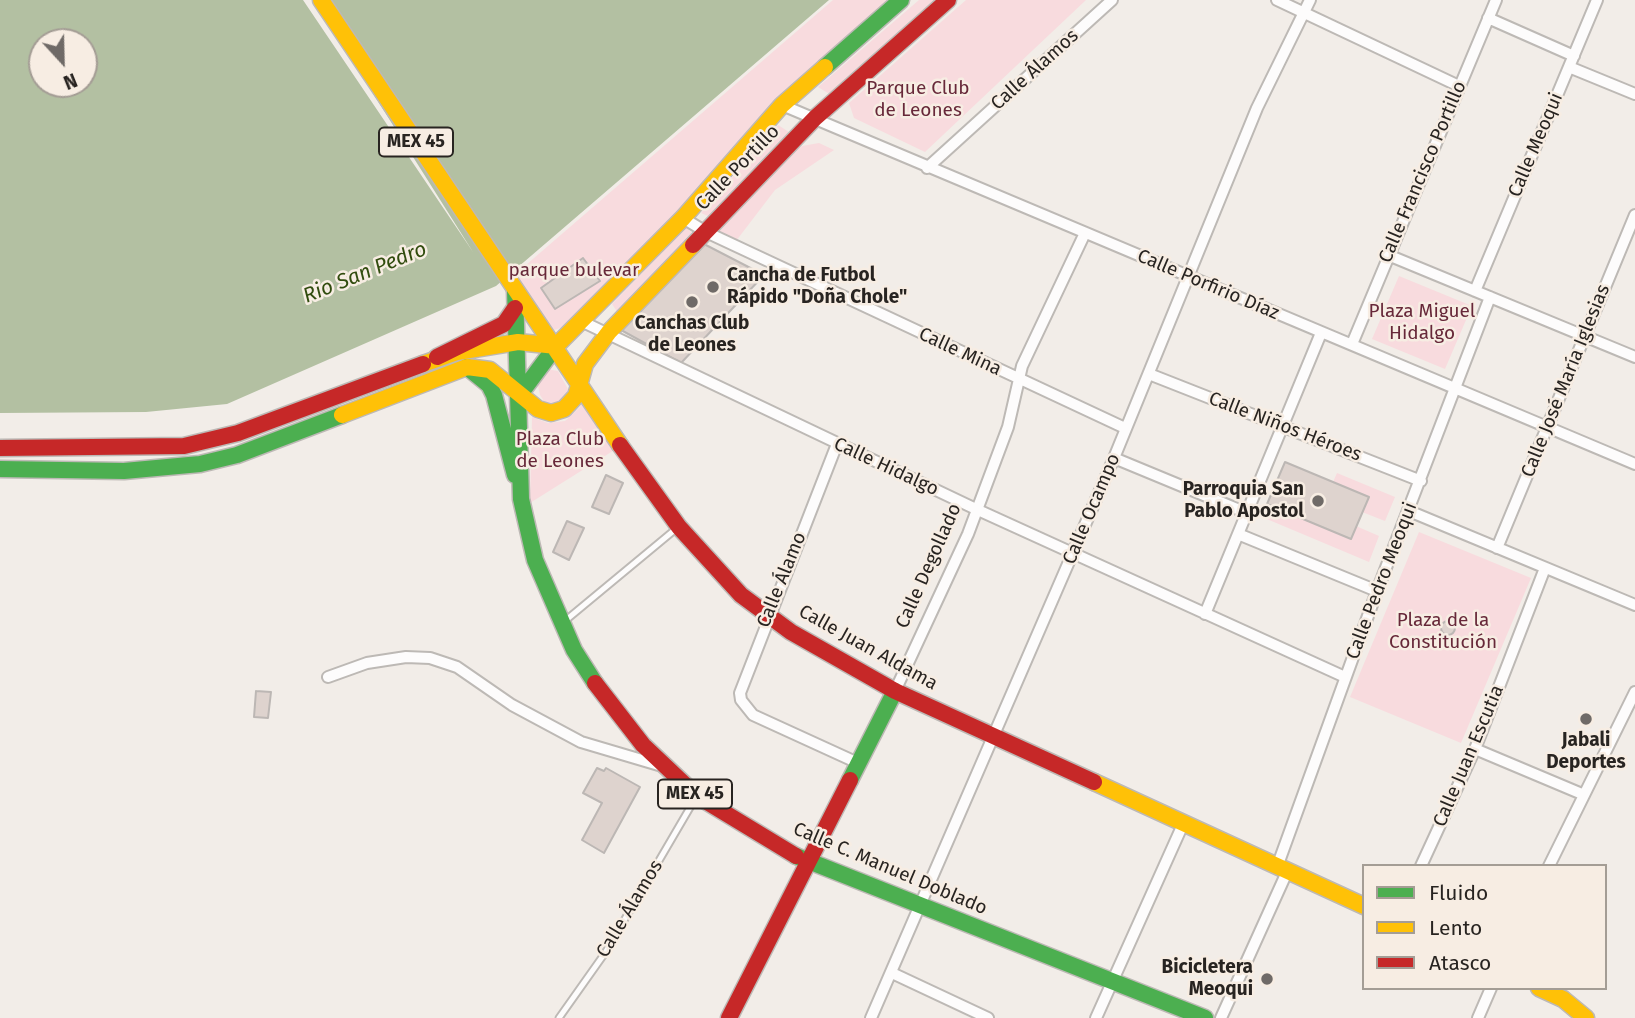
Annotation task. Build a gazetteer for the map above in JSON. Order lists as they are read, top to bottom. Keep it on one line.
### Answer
{"streets":{"main road":["MEX 45","Calle Portillo","Calle Degollado","Calle Juan Aldama","Calle C. Manuel Doblado"],"street":["Calle Álamos","Calle Meoqui","Calle Francisco Portillo","Calle Porfirio Díaz","Calle Mina","Calle José María Iglesias","Calle Niños Héroes","Calle Hidalgo","Calle Ocampo","Calle Álamo","Calle Pedro Meoqui","Calle Juan Escutia"]},"crossings":[["Calle Álamos","Calle Porfirio Díaz"],["Calle Álamos","Calle C. Manuel Doblado"],["MEX 45","Calle Juan Aldama"],["MEX 45","Calle C. Manuel Doblado"],["Calle Portillo","Calle Porfirio Díaz"],["Calle Portillo","Calle Mina"],["Calle Portillo","Calle Hidalgo"],["Calle Portillo","Calle Juan Aldama"],["Calle Portillo","Calle C. Manuel Doblado"],["Calle Francisco Portillo","Calle Porfirio Díaz"],["Calle Porfirio Díaz","Calle José María Iglesias"],["Calle Porfirio Díaz","Calle Ocampo"],["Calle Porfirio Díaz","Calle Degollado"],["Calle Porfirio Díaz","Calle Pedro Meoqui"],["Calle Mina","Calle Ocampo"],["Calle Mina","Calle Degollado"],["Calle Niños Héroes","Calle Ocampo"],["Calle Niños Héroes","Calle Pedro Meoqui"],["Calle Hidalgo","Calle Ocampo"],["Calle Hidalgo","Calle Degollado"],["Calle Hidalgo","Calle Álamo"],["Calle Hidalgo","Calle Pedro Meoqui"],["Calle Ocampo","Calle Juan Aldama"],["Calle Ocampo","Calle C. Manuel Doblado"],["Calle Degollado","Calle Álamo"],["Calle Degollado","Calle Juan Aldama"],["Calle Degollado","Calle C. Manuel Doblado"],["Calle Álamo","Calle Juan Aldama"],["Calle Pedro Meoqui","Calle Juan Aldama"],["Calle Juan Aldama","Calle C. Manuel Doblado"]],"water":["Rio San Pedro"],"parks":["Parque Club de Leones","parque bulevar","Plaza Miguel Hidalgo","Plaza Club de Leones","Plaza de la Constitución"],"places":["Cancha de Futbol Rápido \"Doña Chole\"","Canchas Club de Leones","Parroquia San Pablo Apostol","Jabali Deportes","Bicicletera Meoqui"],"legend":["Fluido","Lento","Atasco"],"north":"bottom"}
